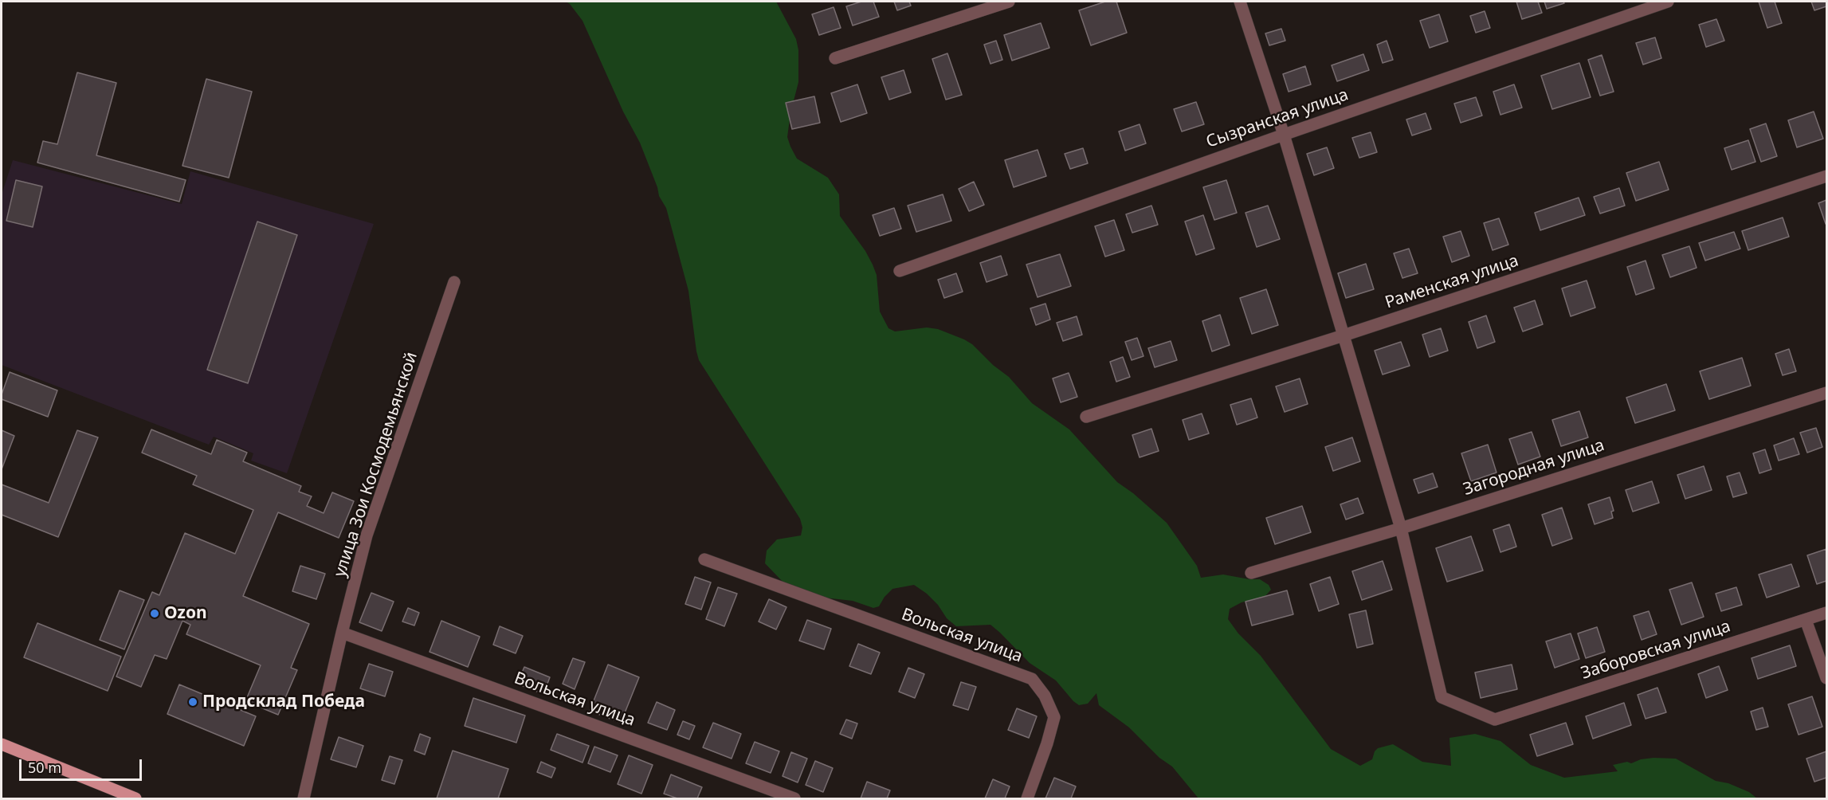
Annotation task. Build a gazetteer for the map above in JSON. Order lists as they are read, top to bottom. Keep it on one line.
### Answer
{"streets":{"street":["Сызранская улица","Раменская улица","улица Зои Космодемьянской","Загородная улица","Вольская улица","Заборовская улица"]},"crossings":[["улица Зои Космодемьянской","Вольская улица"],["Загородная улица","Заборовская улица"]],"places":["Ozon","Продсклад Победа"],"scale_bar":"50 m"}
